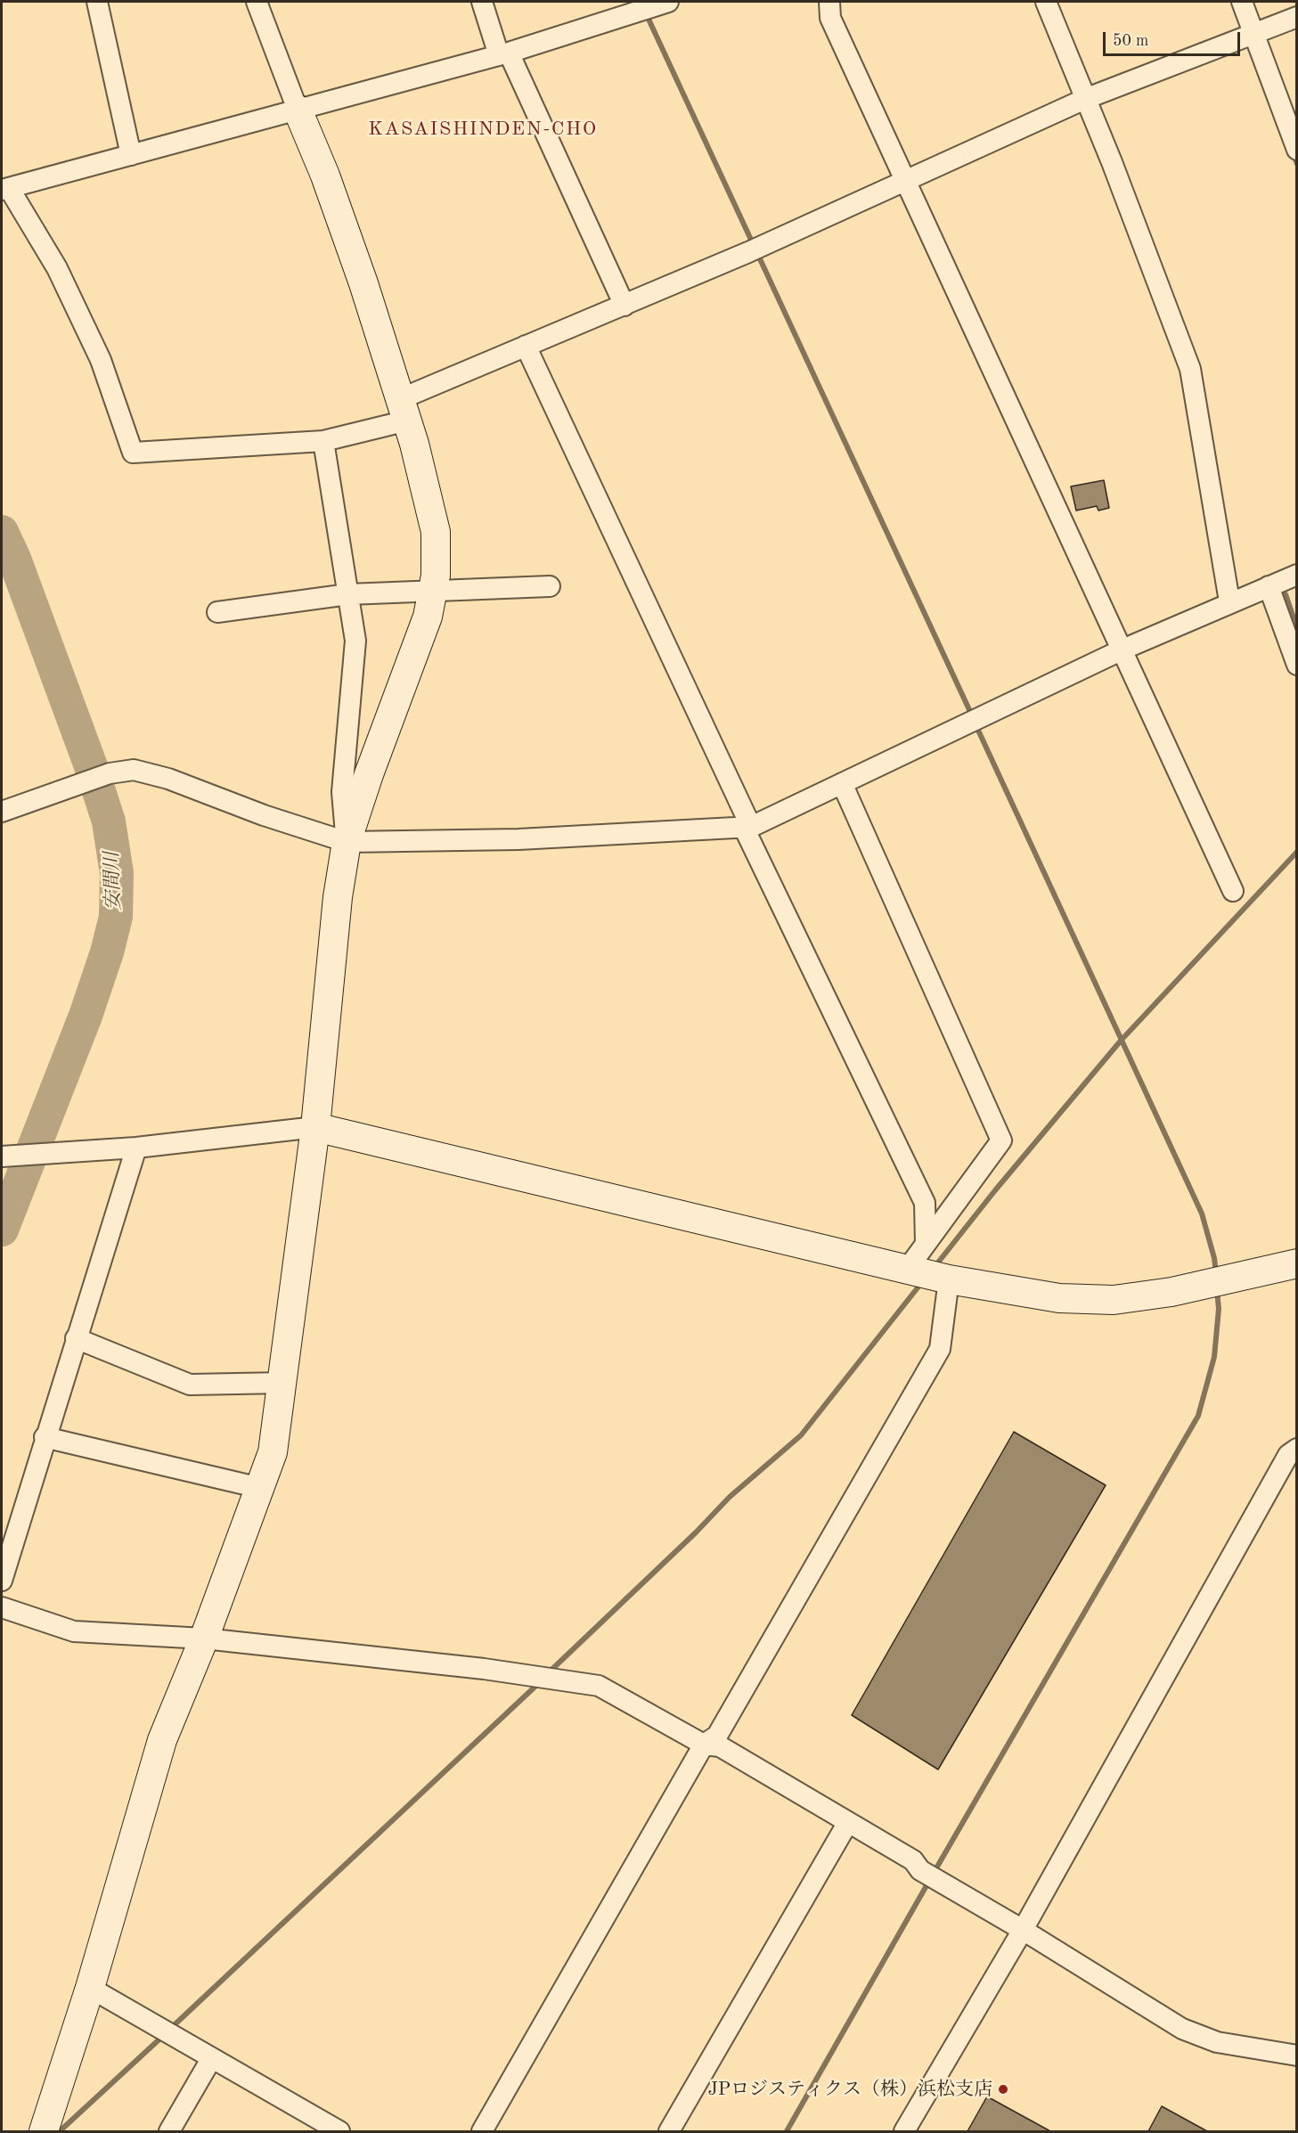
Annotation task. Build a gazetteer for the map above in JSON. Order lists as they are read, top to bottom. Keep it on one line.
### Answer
{"districts":["KASAISHINDEN-CHO"],"water":["安間川"],"places":["JPロジスティクス（株）浜松支店"],"scale_bar":"50 m"}
